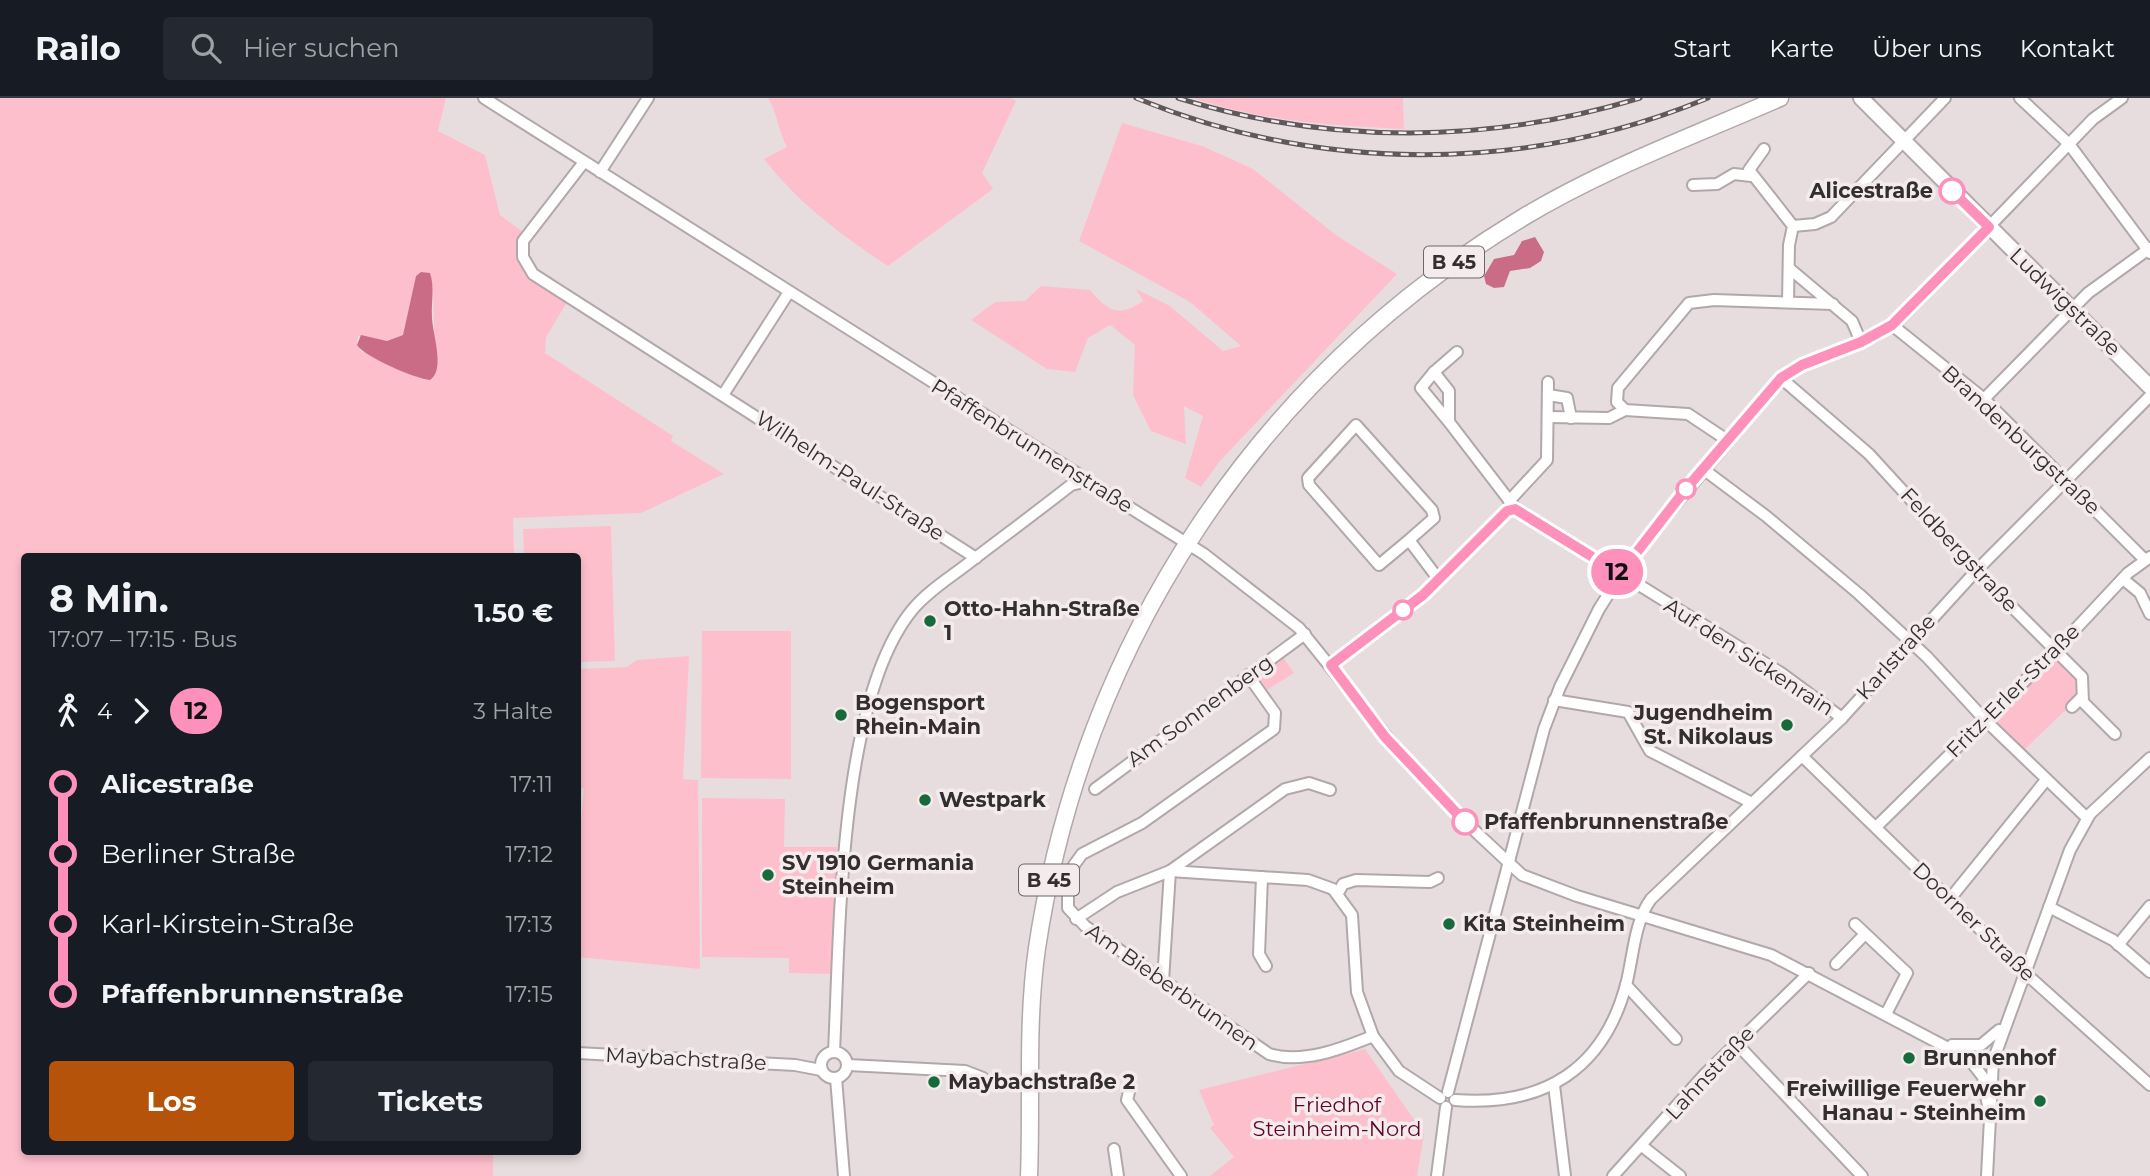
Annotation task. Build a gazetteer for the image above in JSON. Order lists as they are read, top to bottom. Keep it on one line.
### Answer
{"streets":{"main road":["B 45","Ludwigstraße"],"street":["Brandenburgstraße","Pfaffenbrunnenstraße","Wilhelm-Paul-Straße","Feldbergstraße","Auf den Sickenrain","Karlstraße","Fritz-Erler-Straße","Am Sonnenberg","Doorner Straße","Am Bieberbrunnen","Maybachstraße","Lahnstraße"]},"crossings":[["B 45","Pfaffenbrunnenstraße"],["Brandenburgstraße","Karlstraße"],["Brandenburgstraße","Fritz-Erler-Straße"],["Pfaffenbrunnenstraße","Wilhelm-Paul-Straße"],["Pfaffenbrunnenstraße","Karlstraße"],["Pfaffenbrunnenstraße","Am Sonnenberg"],["Pfaffenbrunnenstraße","Lahnstraße"],["Feldbergstraße","Karlstraße"],["Feldbergstraße","Fritz-Erler-Straße"],["Auf den Sickenrain","Karlstraße"],["Karlstraße","Doorner Straße"],["Fritz-Erler-Straße","Doorner Straße"],["Am Sonnenberg","Am Bieberbrunnen"]],"parks":["Friedhof Steinheim-Nord"],"places":["Alicestraße","Otto-Hahn-Straße 1","Bogensport Rhein-Main","Jugendheim St. Nikolaus","Westpark","Pfaffenbrunnenstraße","SV 1910 Germania Steinheim","Kita Steinheim","Brunnenhof","Maybachstraße 2","Freiwillige Feuerwehr Hanau - Steinheim"],"lines":["bus line 12"],"page":{"header":"Railo","search":"Hier suchen","nav":["Start","Karte","Über uns","Kontakt"],"on_map":"12","heading":["8 Min.","17:07 – 17:15 · Bus","1.50 €"],"legs":["4","12","3 Halte"],"list":[{"name":"Alicestraße","value":"17:11"},{"name":"Berliner Straße","value":"17:12"},{"name":"Karl-Kirstein-Straße","value":"17:13"},{"name":"Pfaffenbrunnenstraße","value":"17:15"}],"buttons":["Los","Tickets"]}}
